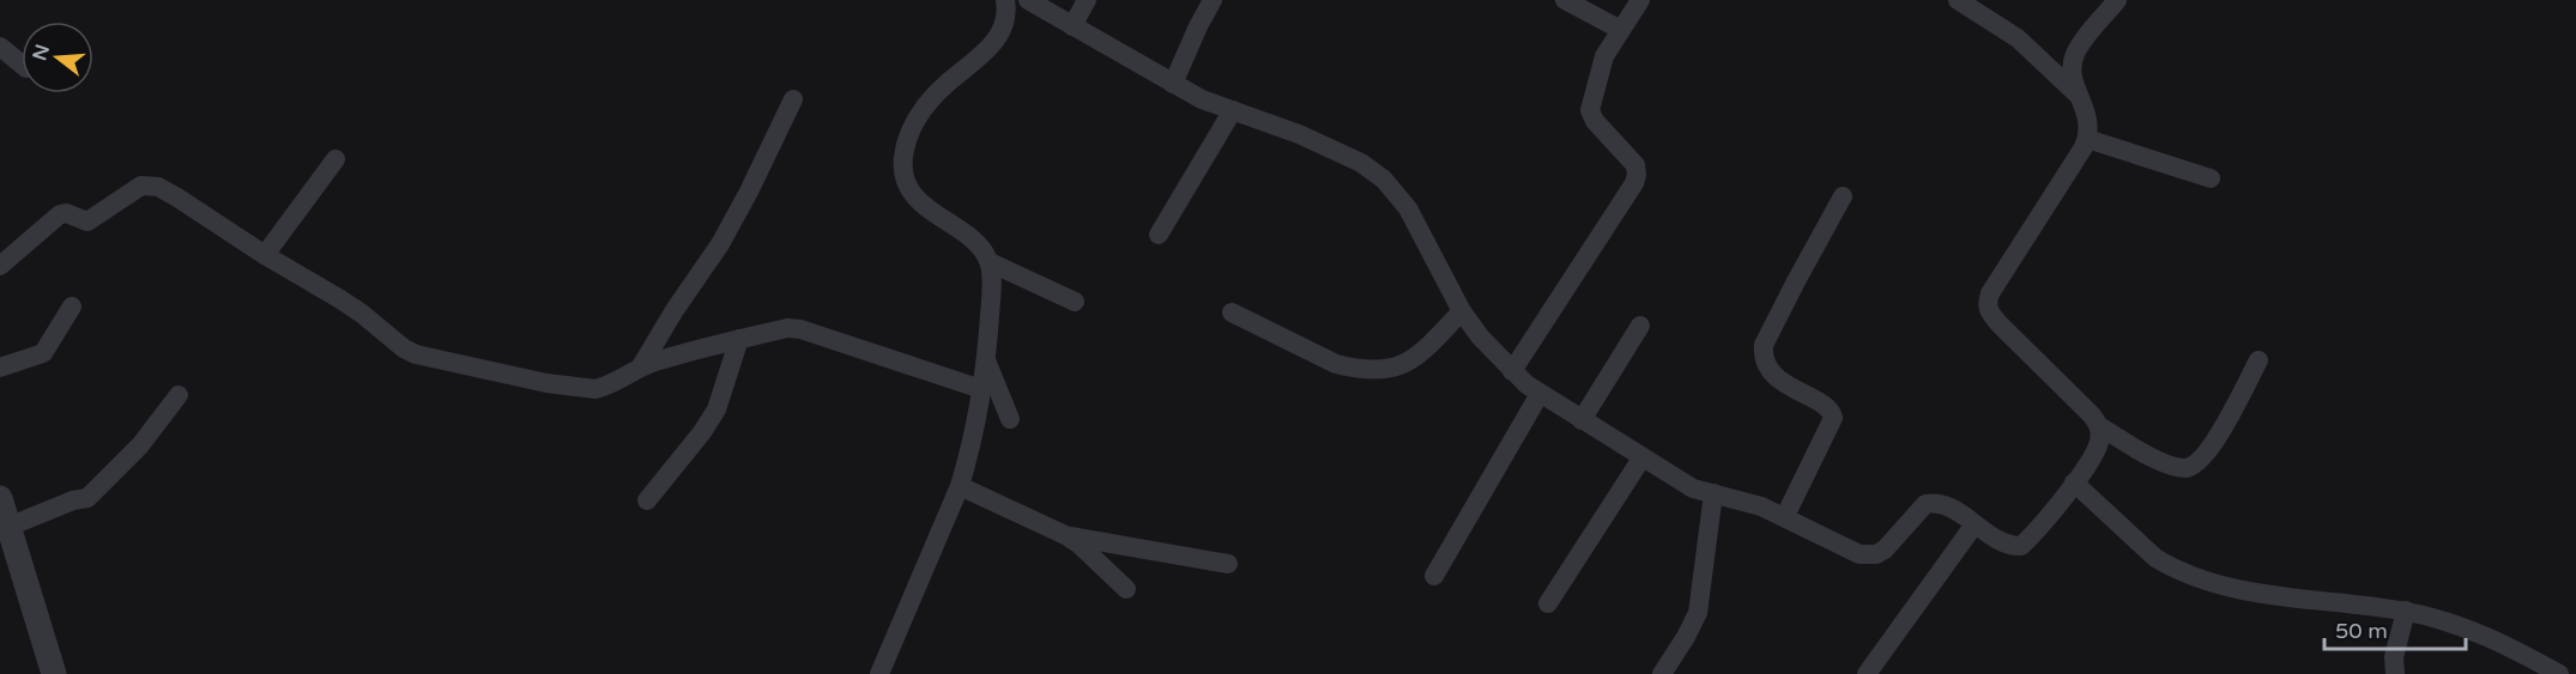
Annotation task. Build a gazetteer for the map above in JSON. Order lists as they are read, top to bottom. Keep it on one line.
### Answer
{"scale_bar":"50 m","north":"left"}
